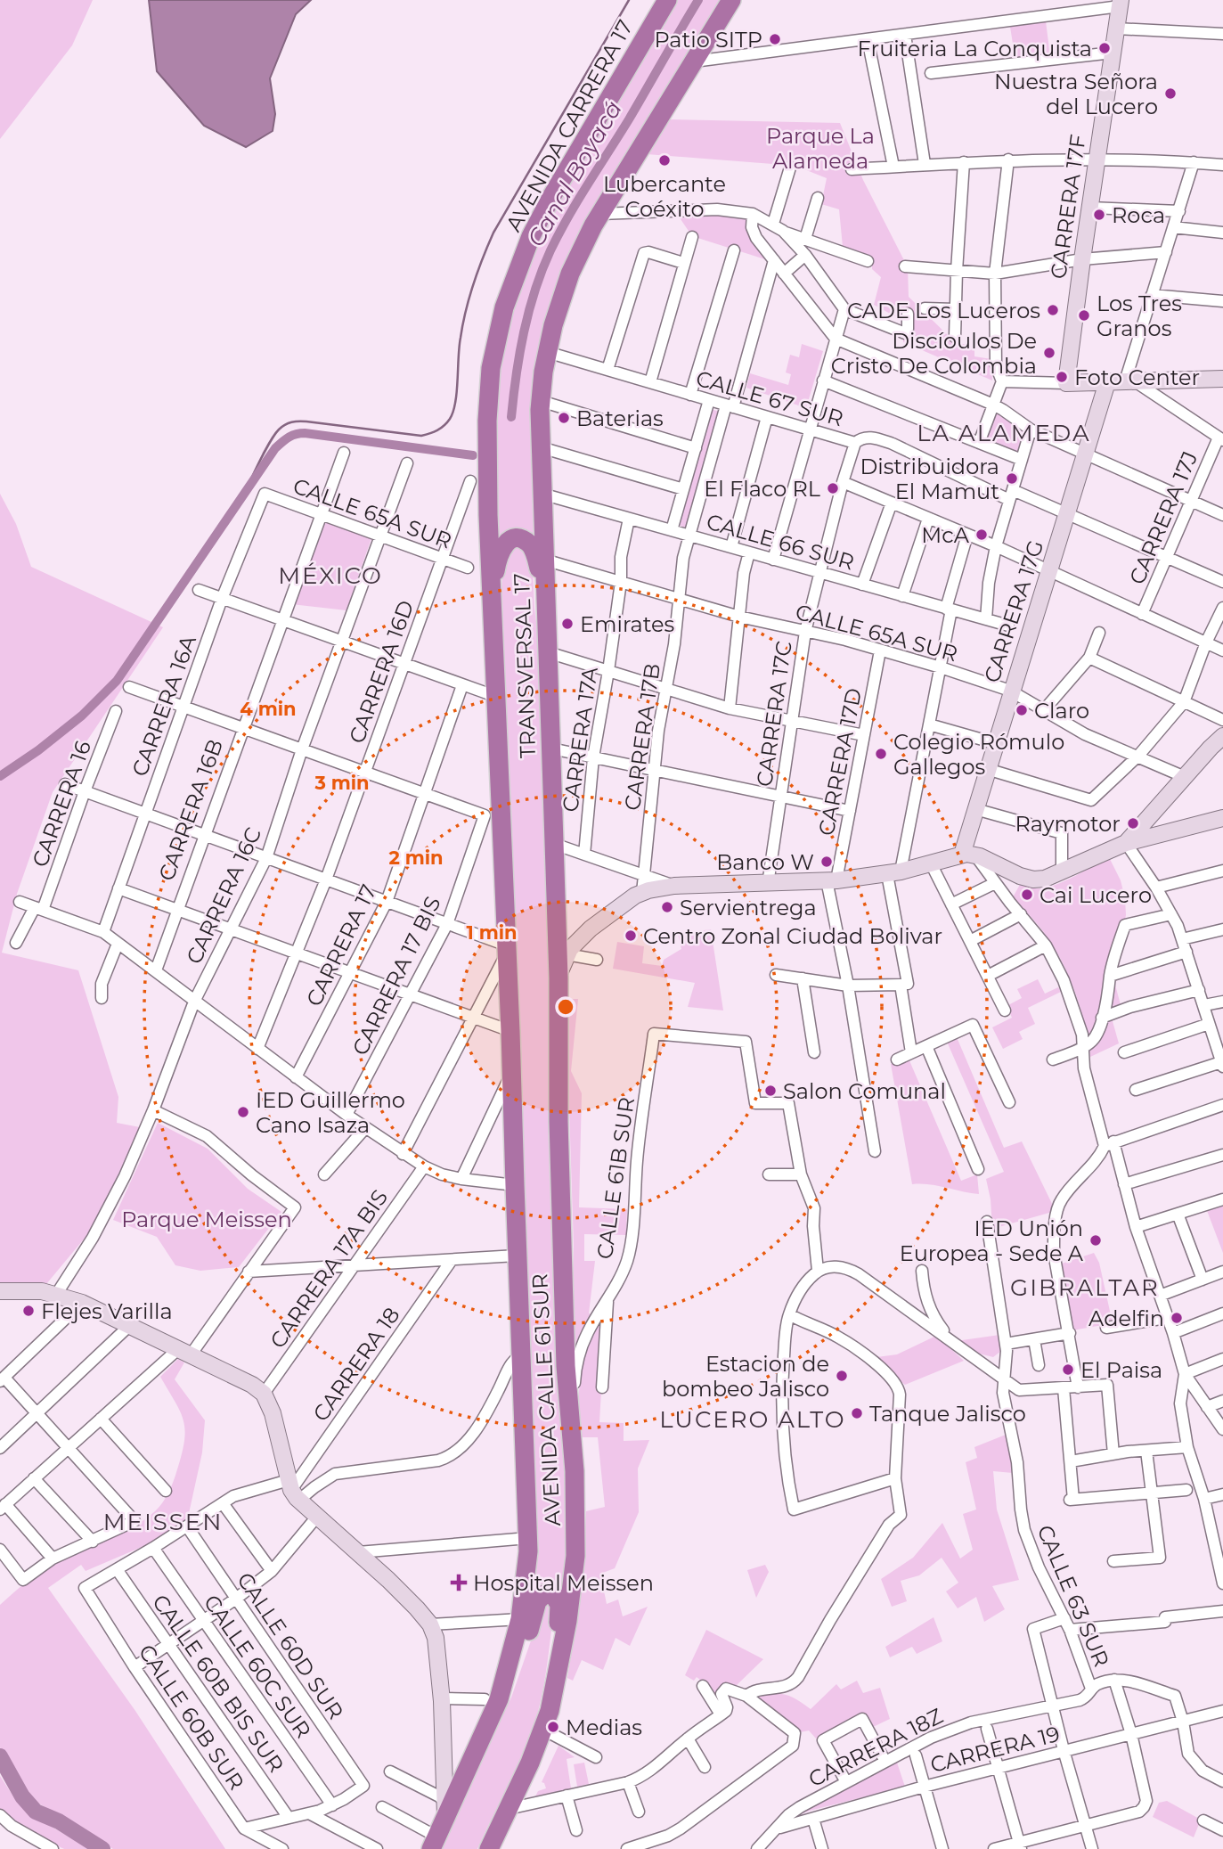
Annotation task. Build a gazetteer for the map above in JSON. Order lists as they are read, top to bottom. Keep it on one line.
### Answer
{"streets":{"highway":["AVENIDA CARRERA 17","TRANSVERSAL 17","AVENIDA CALLE 61 SUR"],"street":["CARRERA 17F","CALLE 67 SUR","CALLE 65A SUR","CARRERA 17J","CALLE 66 SUR","CARRERA 17G","CARRERA 16D","CARRERA 16A","CARRERA 17C","CARRERA 17B","CARRERA 17A","CARRERA 17D","CARRERA 16","CARRERA 16B","CARRERA 16C","CARRERA 17","CARRERA 17 BIS","CALLE 61B SUR","CARRERA 17A BIS","CARRERA 18","CALLE 63 SUR","CALLE 60D SUR","CALLE 60C SUR","CALLE 60B BIS SUR","CALLE 60B SUR","CARRERA 18Z","CARRERA 19"]},"crossings":[["AVENIDA CARRERA 17","TRANSVERSAL 17"],["CALLE 67 SUR","CARRERA 17J"],["CALLE 67 SUR","CARRERA 17G"],["CALLE 67 SUR","TRANSVERSAL 17"],["CALLE 67 SUR","CARRERA 17C"],["CALLE 67 SUR","CARRERA 17B"],["CALLE 65A SUR","CARRERA 17G"],["CALLE 65A SUR","TRANSVERSAL 17"],["CALLE 65A SUR","CARRERA 16D"],["CALLE 65A SUR","CARRERA 16A"],["CALLE 65A SUR","CARRERA 17C"],["CALLE 65A SUR","CARRERA 17B"],["CALLE 65A SUR","CARRERA 17A"],["CALLE 65A SUR","CARRERA 17D"],["CALLE 65A SUR","CARRERA 16B"],["CALLE 65A SUR","CARRERA 16C"],["CALLE 66 SUR","TRANSVERSAL 17"],["CALLE 66 SUR","CARRERA 17C"],["CALLE 66 SUR","CARRERA 17B"],["CALLE 66 SUR","CARRERA 17A"],["TRANSVERSAL 17","AVENIDA CALLE 61 SUR"],["CARRERA 17","CARRERA 17 BIS"],["CALLE 61B SUR","AVENIDA CALLE 61 SUR"],["CALLE 63 SUR","CARRERA 18Z"],["CALLE 60D SUR","CALLE 60C SUR"],["CALLE 60B BIS SUR","CALLE 60B SUR"],["CARRERA 18Z","CARRERA 19"]],"districts":["LA ALAMEDA","MÉXICO","GIBRALTAR","LUCERO ALTO","MEISSEN"],"water":["Canal Boyacá"],"parks":["Parque La Alameda","Parque Meissen"],"places":{"other":["Patio SITP","Fruiteria La Conquista","Nuestra Señora del Lucero","Lubercante Coéxito","Roca","CADE Los Luceros","Los Tres Granos","Discíoulos De Cristo De Colombia","Foto Center","Baterias","Distribuidora El Mamut","El Flaco RL","McA","Emirates","Claro","Colegio Rómulo Gallegos","Raymotor","Banco W","Cai Lucero","Servientrega","Centro Zonal Ciudad Bolivar","Salon Comunal","IED Guillermo Cano Isaza","IED Unión Europea - Sede A","Flejes Varilla","Adelfin","El Paisa","Estacion de bombeo Jalisco","Tanque Jalisco","Medias"],"health":["Hospital Meissen"]},"rings":["4 min","3 min","2 min","1 min"]}
